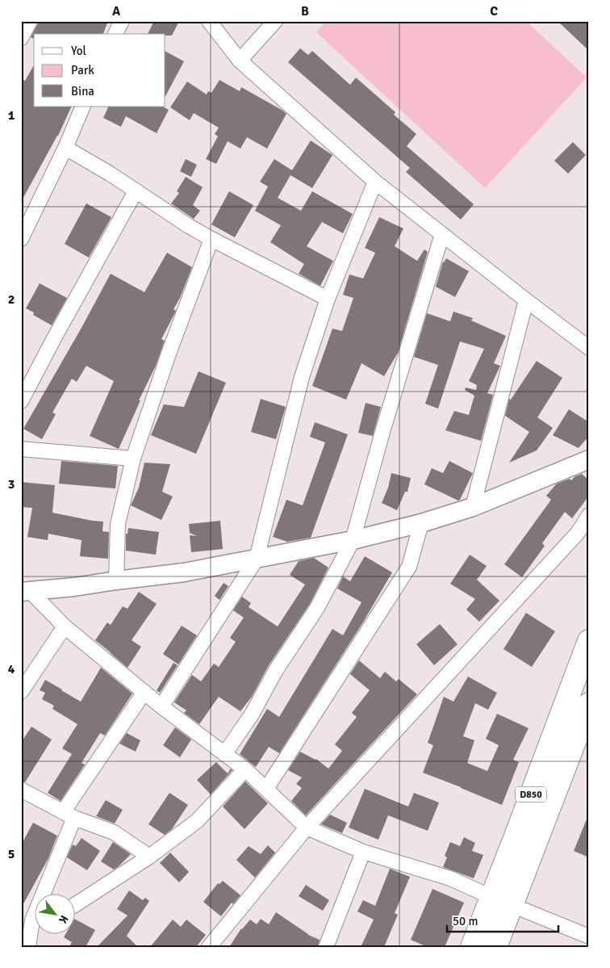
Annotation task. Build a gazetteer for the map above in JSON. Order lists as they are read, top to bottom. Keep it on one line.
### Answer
{"streets":{"highway":["D850"]},"legend":["Yol","Park","Bina"],"scale_bar":"50 m","north":"bottom right","grid":{"columns":["A","B","C"],"rows":["1","2","3","4","5"]}}
